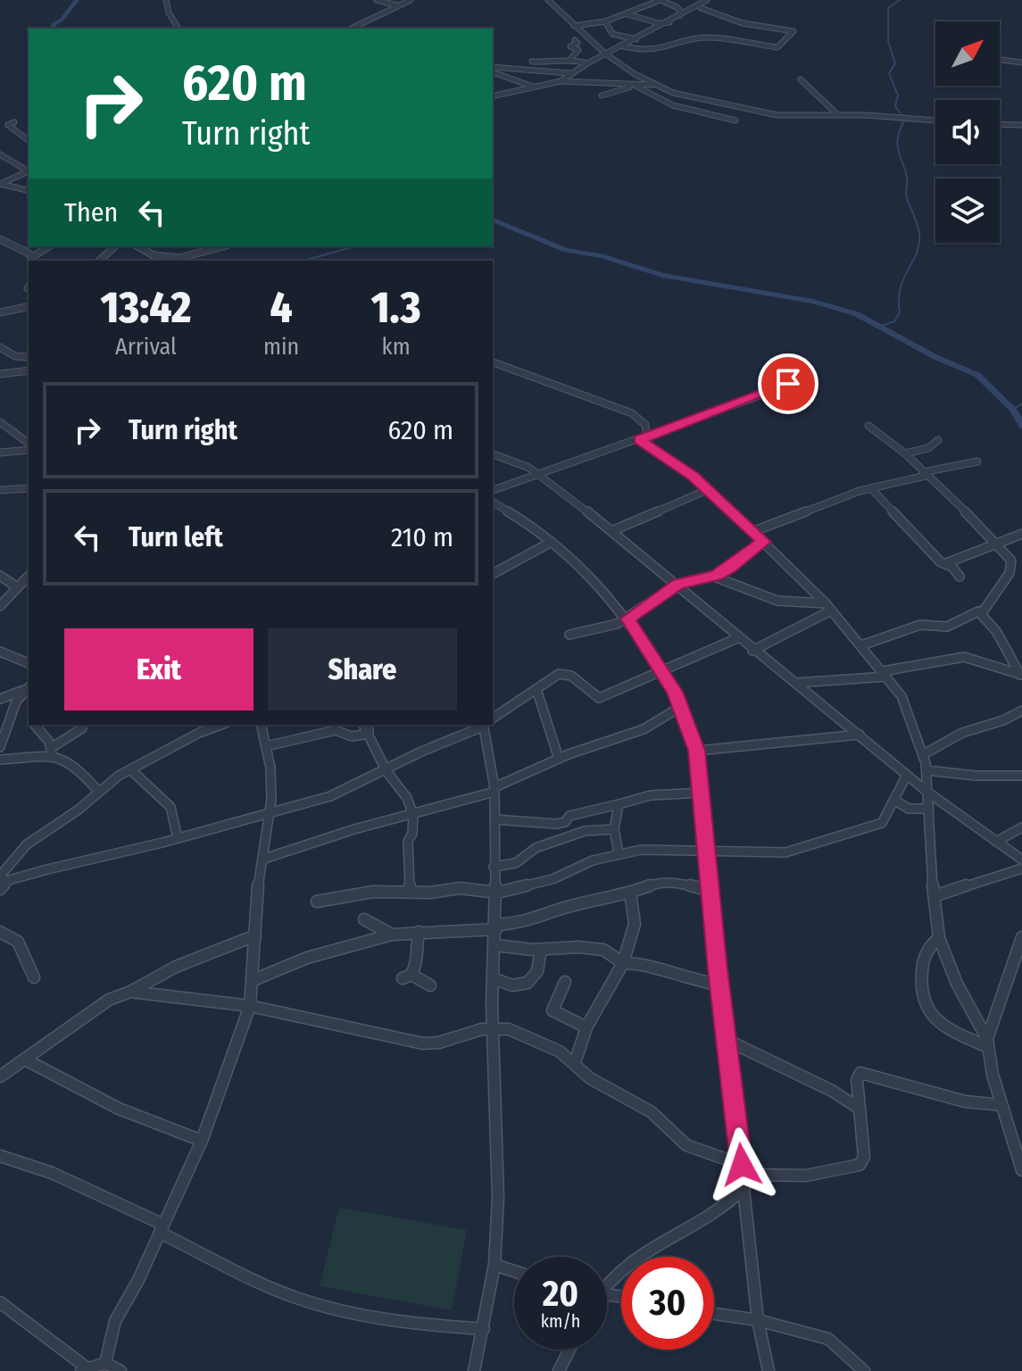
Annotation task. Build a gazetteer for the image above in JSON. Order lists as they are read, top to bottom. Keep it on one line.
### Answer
{"north":"top right","page":{"turn":["620 m","Turn right"],"then":"Then","eta":["13:42","Arrival","4","min","1.3","km"],"list":[{"name":"Turn right","value":"620 m"},{"name":"Turn left","value":"210 m"}],"buttons":["Exit","Share"],"speed":"20 km/h","limit":"30"}}
